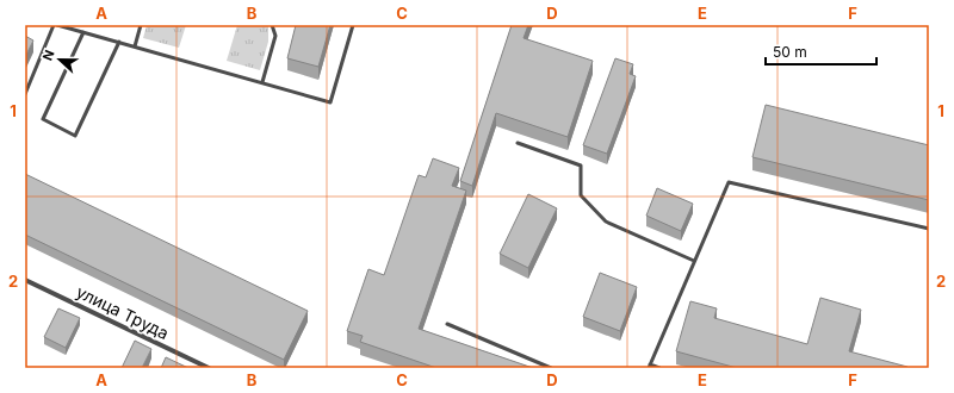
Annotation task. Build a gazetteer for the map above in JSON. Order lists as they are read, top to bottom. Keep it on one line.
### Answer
{"streets":{"street":["улица Труда"]},"scale_bar":"50 m","north":"left","grid":{"columns":["A","B","C","D","E","F"],"rows":["1","2"]}}
